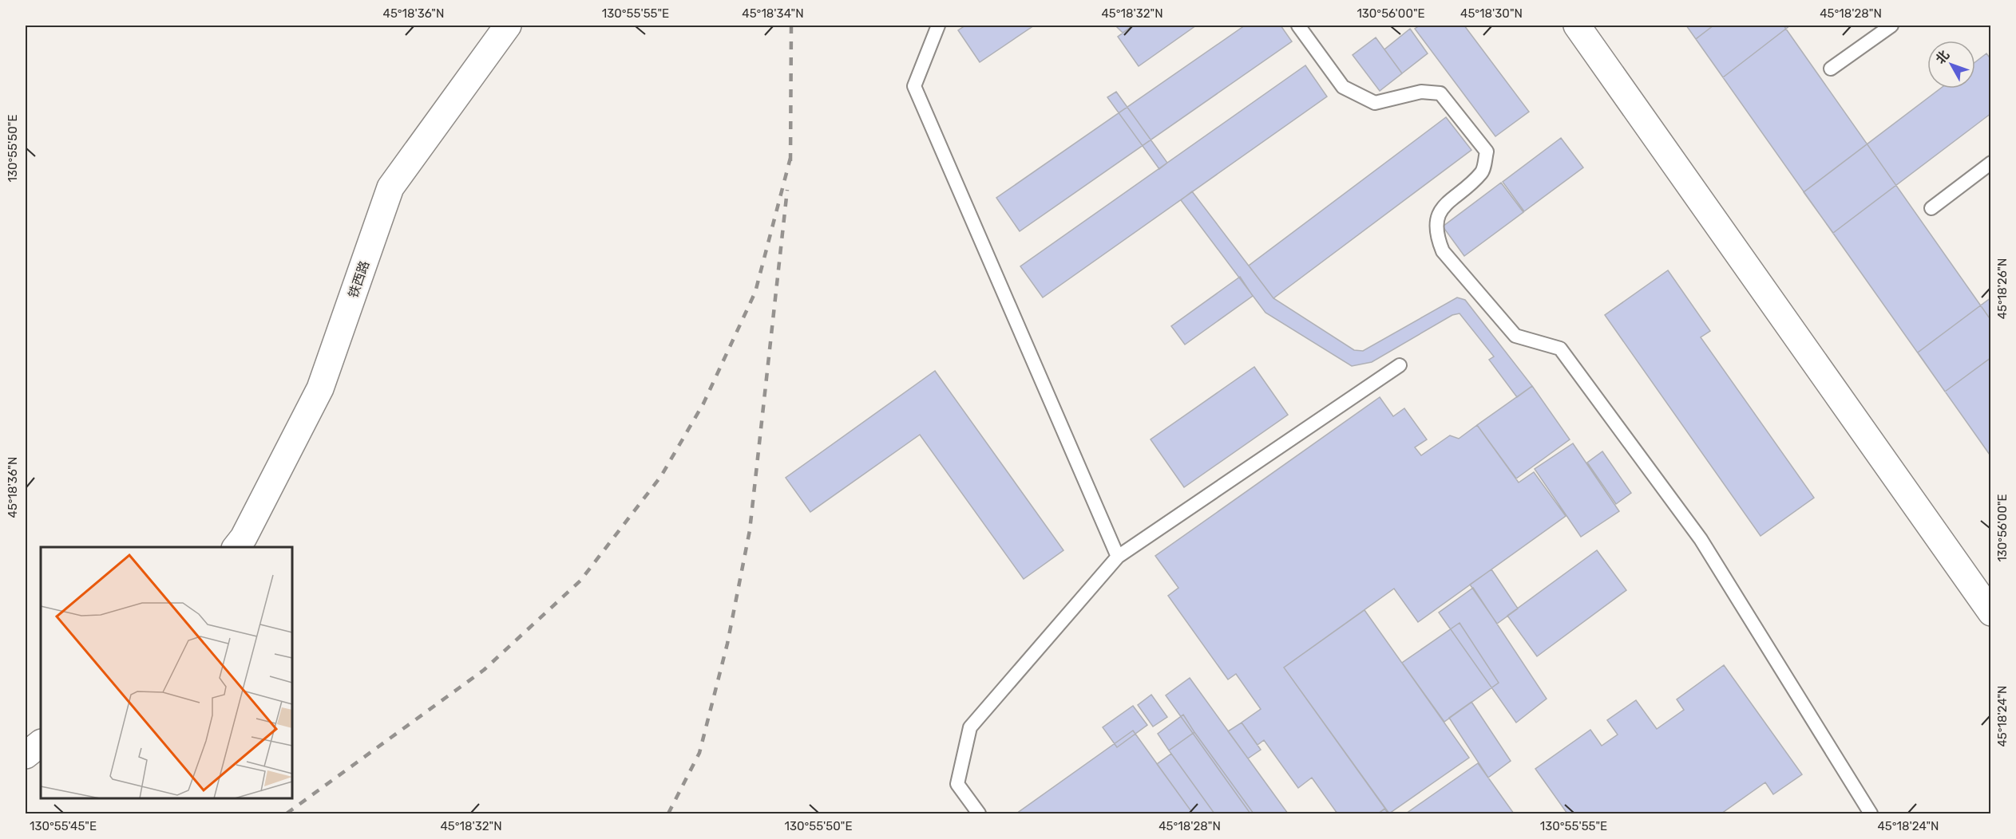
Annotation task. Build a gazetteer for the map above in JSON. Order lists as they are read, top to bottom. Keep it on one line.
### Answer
{"streets":{"main road":["铁西路"]},"north":"top left","coordinates":["45°18'36\"N","130°55'55\"E","45°18'34\"N","45°18'32\"N","130°56'00\"E","45°18'30\"N","45°18'28\"N","130°55'50\"E","45°18'26\"N","45°18'24\"N","130°55'45\"E"]}
